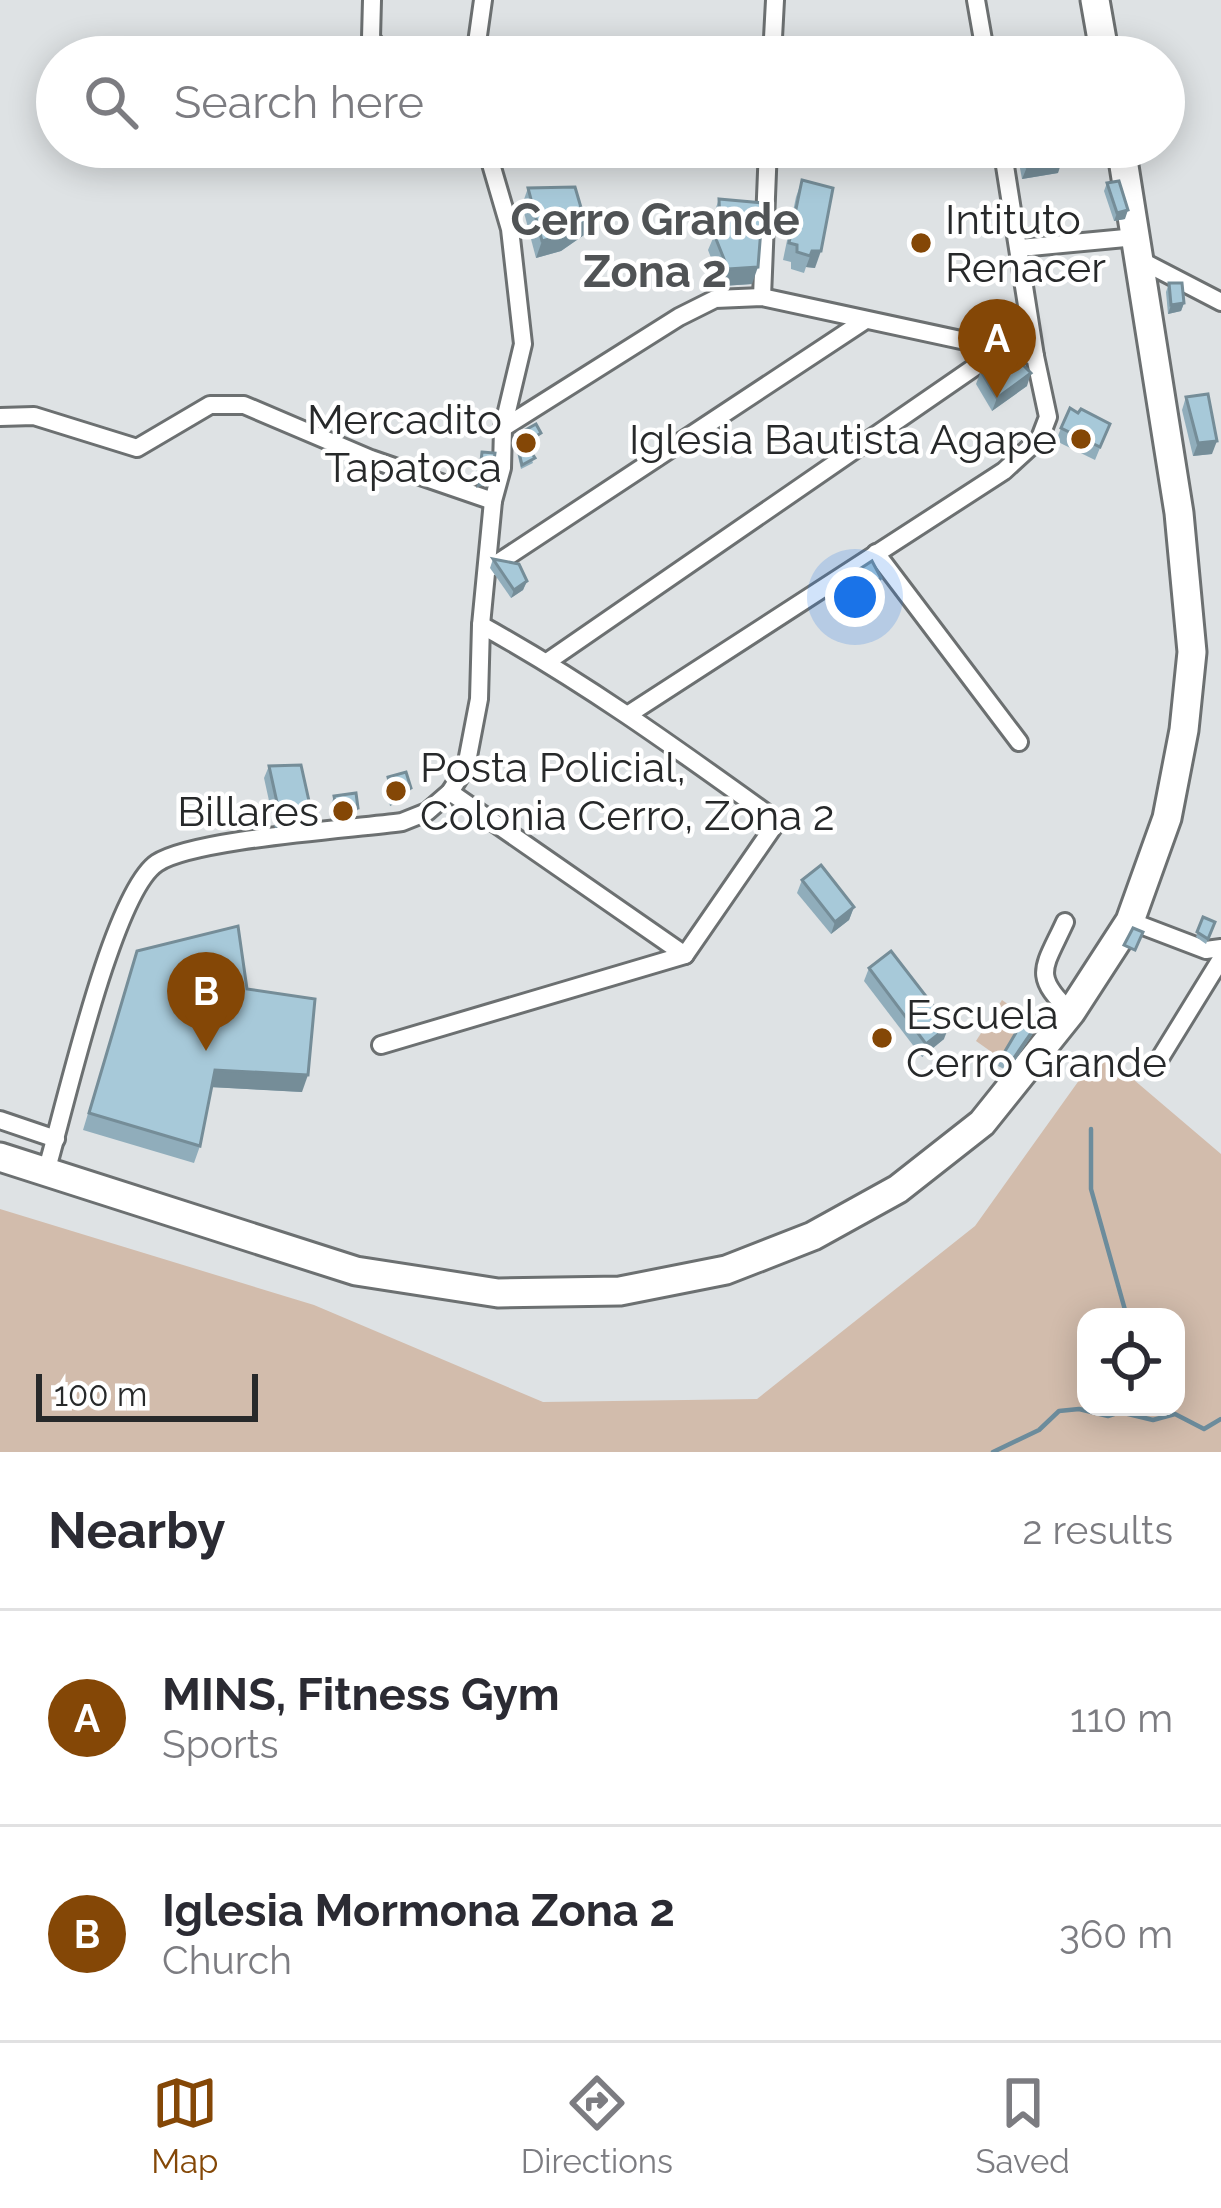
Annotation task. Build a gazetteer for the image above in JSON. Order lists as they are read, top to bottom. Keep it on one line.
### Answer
{"districts":["Cerro Grande Zona 2"],"places":["Intituto Renacer","Iglesia Bautista Agape","Mercadito Tapatoca","Posta Policial, Colonia Cerro, Zona 2","Billares","Escuela Cerro Grande"],"scale_bar":"100 m","page":{"search":"Search here","pins":["A","B"],"scale":"100 m","heading":["Nearby","2 results"],"list":[{"mark":"A","name":"MINS, Fitness Gym","note":"Sports","value":"110 m"},{"mark":"B","name":"Iglesia Mormona Zona 2","note":"Church","value":"360 m"}],"nav":["Map","Directions","Saved"]}}
